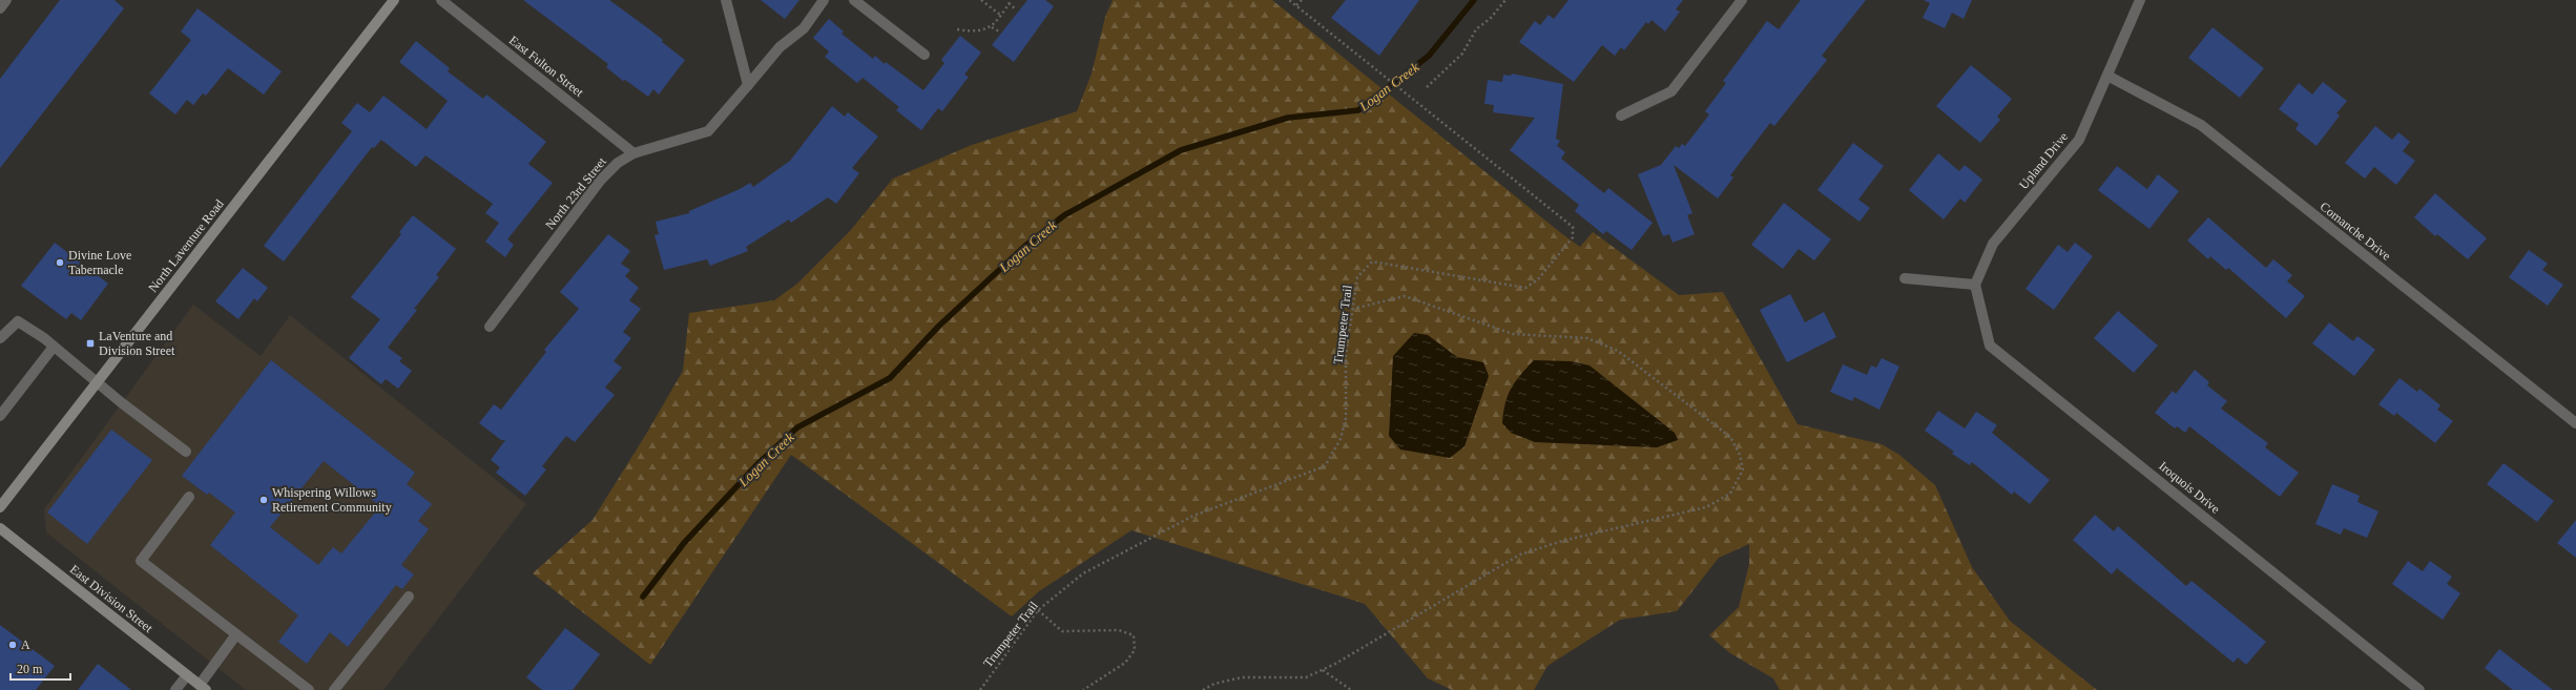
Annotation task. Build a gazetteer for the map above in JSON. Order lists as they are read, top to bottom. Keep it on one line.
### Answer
{"streets":{"street":["East Fulton Street","Upland Drive","North 23rd Street","Comanche Drive","North Laventure Road","Iroquois Drive","East Division Street"],"path":["Trumpeter Trail"]},"crossings":[["East Fulton Street","North 23rd Street"],["Upland Drive","Comanche Drive"],["Upland Drive","Iroquois Drive"]],"water":["Logan Creek"],"places":{"other":["Divine Love Tabernacle","Whispering Willows Retirement Community","A"],"transit":["LaVenture and Division Street"]},"scale_bar":"20 m"}
